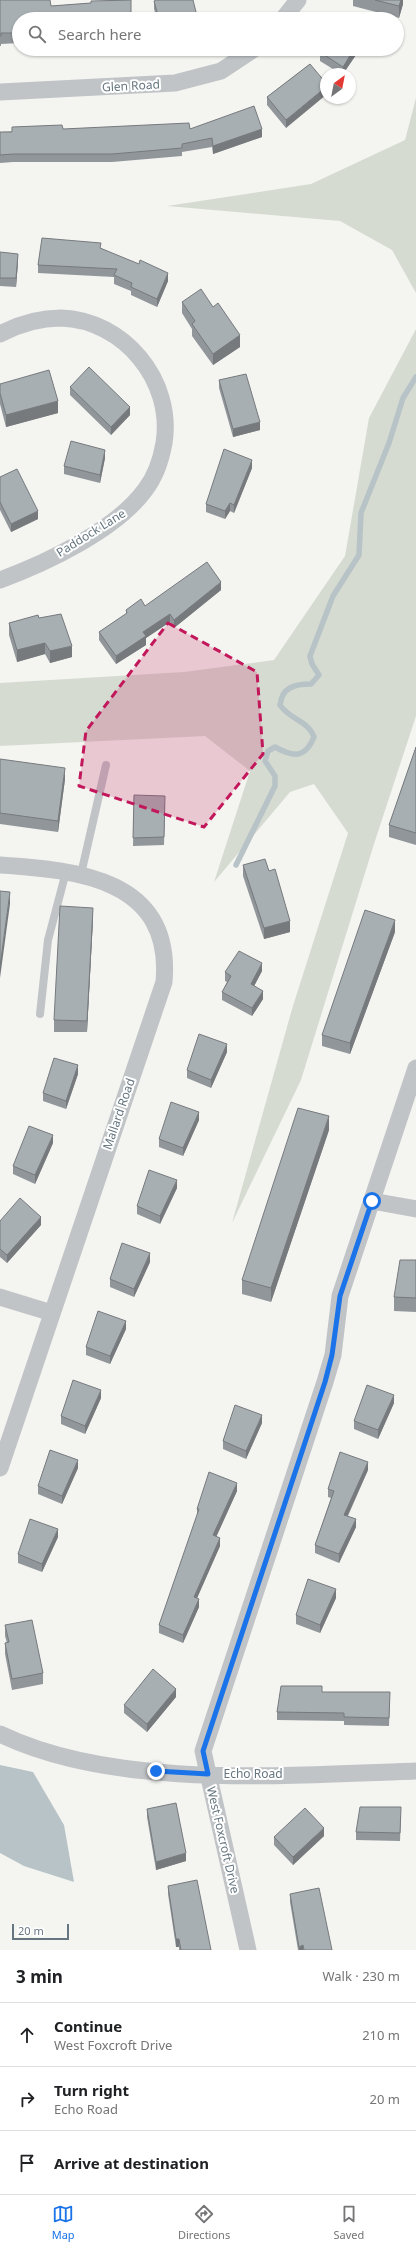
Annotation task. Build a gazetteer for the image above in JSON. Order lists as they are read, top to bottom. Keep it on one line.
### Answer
{"streets":{"street":["Glen Road","Paddock Lane","Mallard Road","Echo Road","West Foxcroft Drive"]},"crossings":[["Echo Road","West Foxcroft Drive"]],"scale_bar":"20 m","north":"top right","page":{"search":"Search here","scale":"20 m","heading":["3 min","Walk · 230 m"],"list":[["Continue","West Foxcroft Drive","210 m"],["Turn right","Echo Road","20 m"],"Arrive at destination"],"nav":["Map","Directions","Saved"]}}
